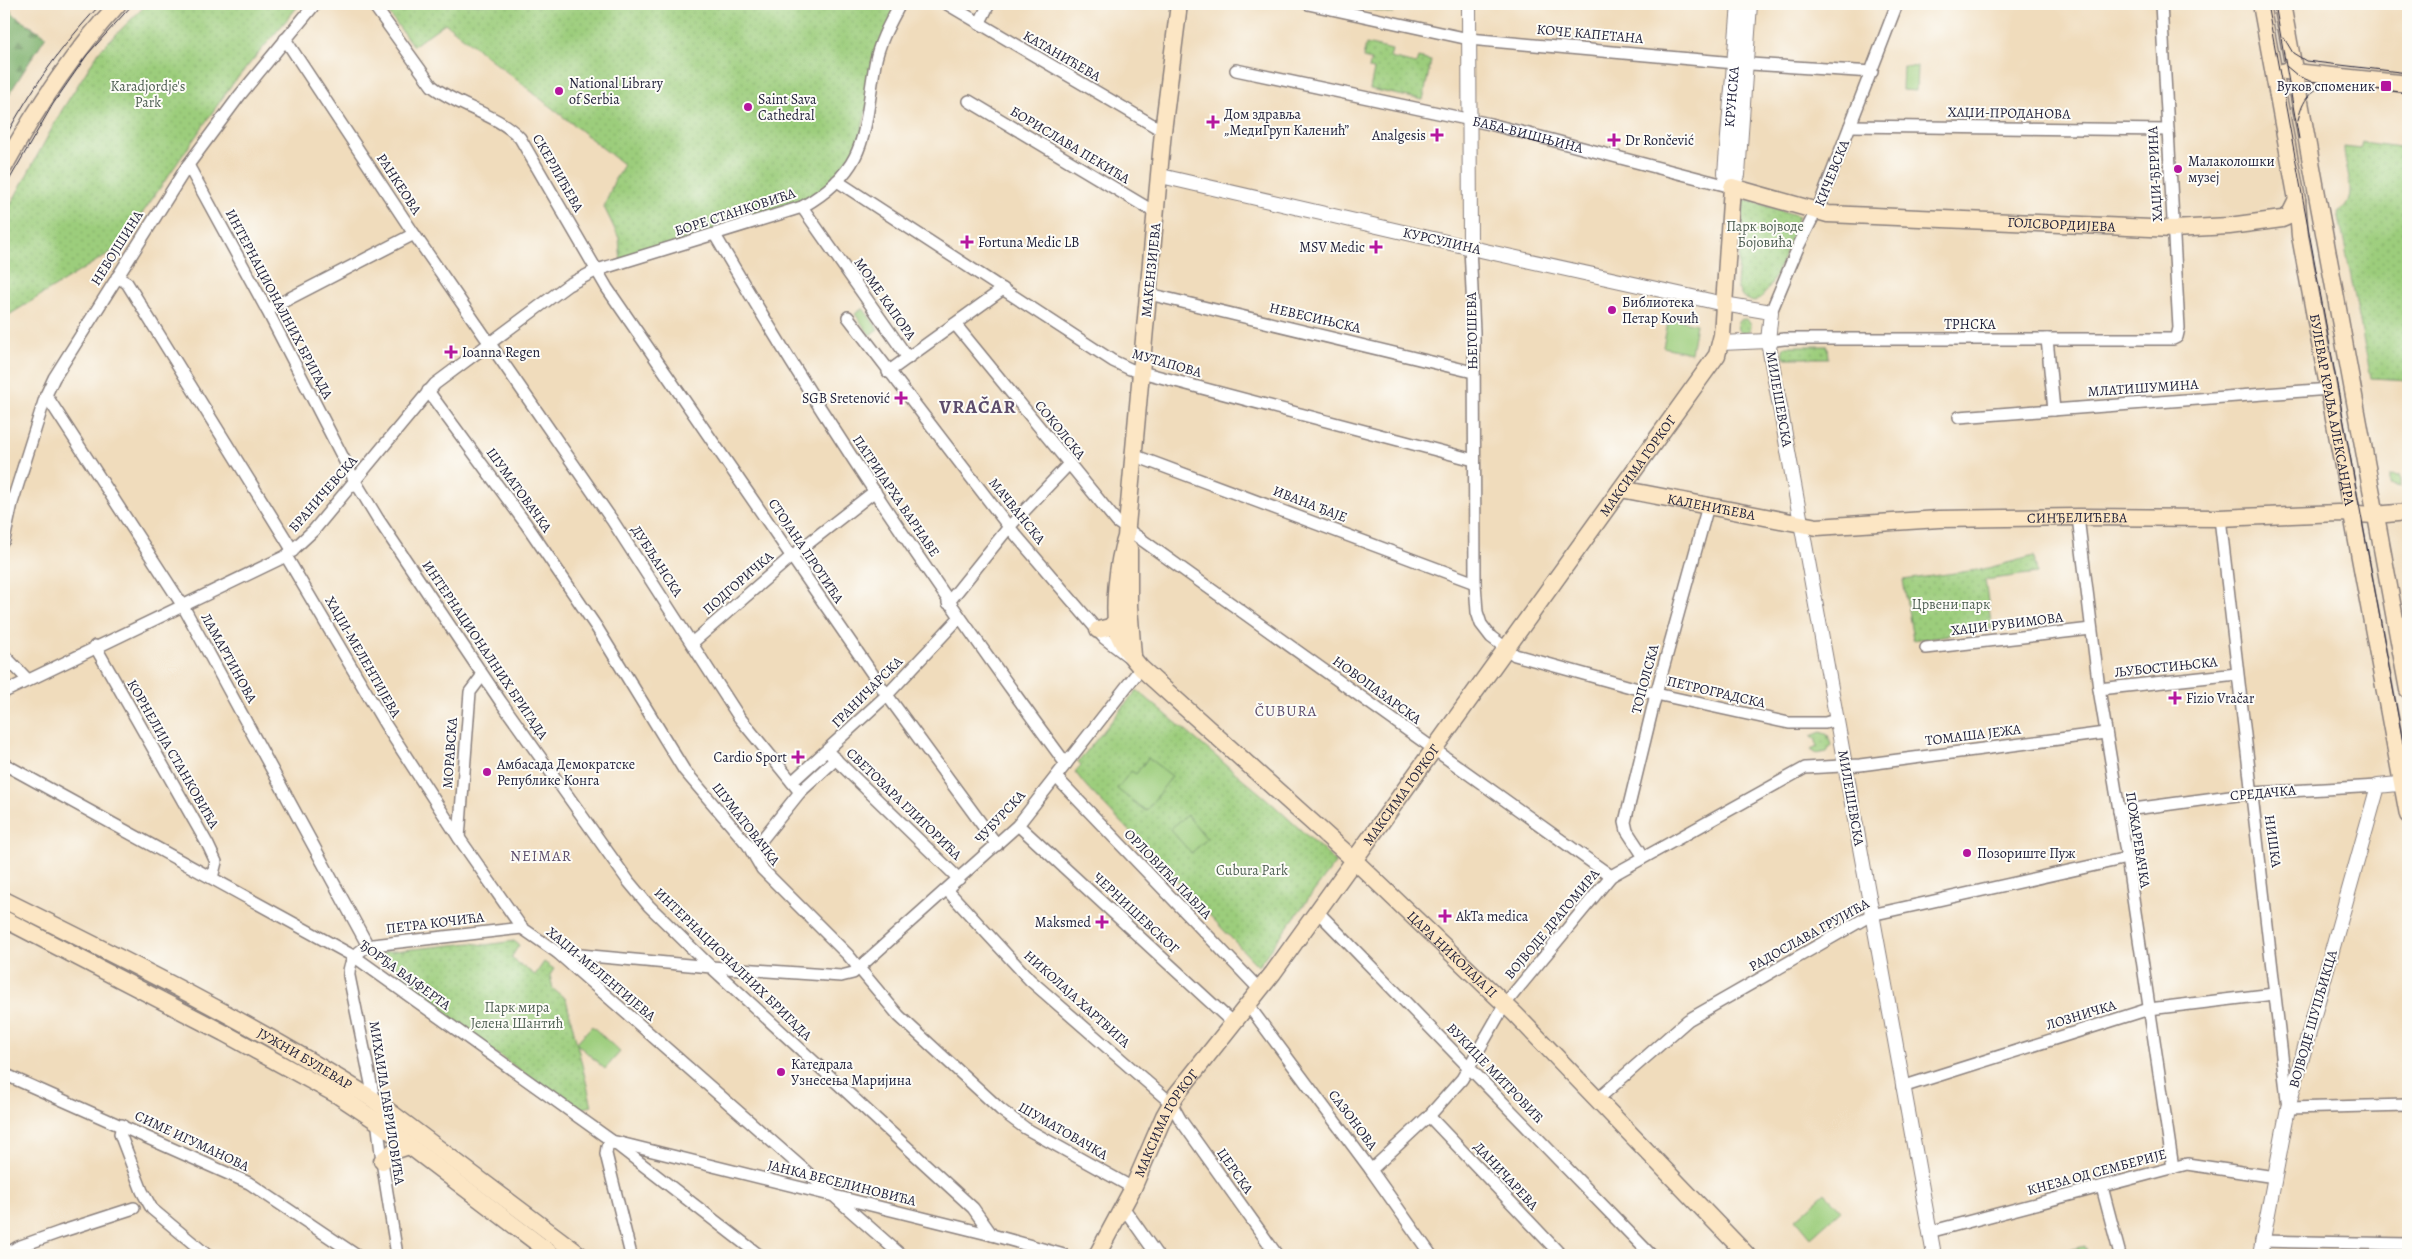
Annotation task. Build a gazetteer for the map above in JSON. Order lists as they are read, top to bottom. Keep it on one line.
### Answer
{"streets":{"main road":["КРУНСКА","БАБА-ВИШЊИНА","ГОЛСВОРДИЈЕВА","МАКЕНЗИЈЕВА","БУЛЕВАР КРАЉА АЛЕКСАНДРА","МАКСИМА ГОРКОГ","КАЛЕНИЋЕВА","СИНЂЕЛИЋЕВА","ЦАРА НИКОЛАЈА II","ЈУЖНИ БУЛЕВАР"],"street":["КОЧЕ КАПЕТАНА","КАТАНИЋЕВА","ХАЏИ-ПРОДАНОВА","БОРИСЛАВА ПЕКИЋА","СКЕРЛИЋЕВА","КИЧЕВСКА","ХАЏИ-ЂЕРИНА","РАНКЕОВА","БОРЕ СТАНКОВИЋА","КУРСУЛИНА","НЕБОЈШИНА","МОМЕ КАПОРА","ИНТЕРНАЦИОНАЛНИХ БРИГАДА","НЕВЕСИЊСКА","ТРНСКА","ЊЕГОШЕВА","МУТАПОВА","МЛАТИШУМИНА","МИЛЕШЕВСКА","СОКОЛСКА","ШУМАТОВАЧКА","БРАНИЧЕВСКА","ПАТРИЈАРХА ВАРНАВЕ","ИВАНА ЂАЈЕ","МАЧВАНСКА","СТОЈАНА ПРОТИЋА","ДУБЉАНСКА","ПОДГОРИЧКА","ХАЏИ РУВИМОВА","ХАЏИ-МЕЛЕНТИЈЕВА","ЛАМАРТИНОВА","ЉУБОСТИЊСКА","ТОПОЛСКА","НОВОПАЗАРСКА","ГРАНИЧАРСКА","ПЕТРОГРАДСКА","ТОМАША ЈЕЖА","МОРАВСКА","КОРНЕЛИЈА СТАНКОВИЋА","СРЕДАЧКА","СВЕТОЗАРА ГЛИГОРИЋА","ЧУБУРСКА","ПОЖАРЕВАЧКА","НИШКА","ОРЛОВИЋА ПАВЛА","ЧЕРНИШЕВСКОГ","ПЕТРА КОЧИЋА","ВОЈВОДЕ ДРАГОМИРА","РАДОСЛАВА ГРУЈИЋА","ЂОРЂА ВАЈФЕРТА","НИКОЛАЈА ХАРТВИГА","ЛОЗНИЧКА","ВОЈВОДЕ ШУПЉИКЦА","ВУКИЦЕ МИТРОВИЋ","МИХАИЛА ГАВРИЛОВИЋА","САЗОНОВА","СИМЕ ИГУМАНОВА","ЦЕРСКА","КНЕЗА ОД СЕМБЕРИЈЕ","ДАНИЧАРЕВА","ЈАНКА ВЕСЕЛИНОВИЋА"]},"crossings":[["КОЧЕ КАПЕТАНА","КРУНСКА"],["КОЧЕ КАПЕТАНА","КИЧЕВСКА"],["КОЧЕ КАПЕТАНА","ЊЕГОШЕВА"],["КАТАНИЋЕВА","МАКЕНЗИЈЕВА"],["КРУНСКА","БАБА-ВИШЊИНА"],["КРУНСКА","КУРСУЛИНА"],["КРУНСКА","МАКСИМА ГОРКОГ"],["ХАЏИ-ПРОДАНОВА","КИЧЕВСКА"],["ХАЏИ-ПРОДАНОВА","ХАЏИ-ЂЕРИНА"],["БАБА-ВИШЊИНА","КИЧЕВСКА"],["БАБА-ВИШЊИНА","ГОЛСВОРДИЈЕВА"],["БАБА-ВИШЊИНА","ЊЕГОШЕВА"],["БОРИСЛАВА ПЕКИЋА","МАКЕНЗИЈЕВА"],["СКЕРЛИЋЕВА","БОРЕ СТАНКОВИЋА"],["СКЕРЛИЋЕВА","БРАНИЧЕВСКА"],["СКЕРЛИЋЕВА","СТОЈАНА ПРОТИЋА"],["КИЧЕВСКА","ГОЛСВОРДИЈЕВА"],["КИЧЕВСКА","КУРСУЛИНА"],["КИЧЕВСКА","ТРНСКА"],["КИЧЕВСКА","МИЛЕШЕВСКА"],["ХАЏИ-ЂЕРИНА","ГОЛСВОРДИЈЕВА"],["ХАЏИ-ЂЕРИНА","ТРНСКА"],["РАНКЕОВА","НЕБОЈШИНА"],["РАНКЕОВА","БРАНИЧЕВСКА"],["РАНКЕОВА","ДУБЉАНСКА"],["БОРЕ СТАНКОВИЋА","МОМЕ КАПОРА"],["БОРЕ СТАНКОВИЋА","МУТАПОВА"],["БОРЕ СТАНКОВИЋА","БРАНИЧЕВСКА"],["БОРЕ СТАНКОВИЋА","ПАТРИЈАРХА ВАРНАВЕ"],["БОРЕ СТАНКОВИЋА","СТОЈАНА ПРОТИЋА"],["ГОЛСВОРДИЈЕВА","БУЛЕВАР КРАЉА АЛЕКСАНДРА"],["КУРСУЛИНА","МАКЕНЗИЈЕВА"],["КУРСУЛИНА","ЊЕГОШЕВА"],["НЕБОЈШИНА","ИНТЕРНАЦИОНАЛНИХ БРИГАДА"],["НЕБОЈШИНА","ХАЏИ-МЕЛЕНТИЈЕВА"],["НЕБОЈШИНА","ЛАМАРТИНОВА"],["МАКЕНЗИЈЕВА","НЕВЕСИЊСКА"],["МАКЕНЗИЈЕВА","МУТАПОВА"],["МАКЕНЗИЈЕВА","СОКОЛСКА"],["МАКЕНЗИЈЕВА","ИВАНА ЂАЈЕ"],["МАКЕНЗИЈЕВА","МАЧВАНСКА"],["МАКЕНЗИЈЕВА","НОВОПАЗАРСКА"],["МАКЕНЗИЈЕВА","ЧУБУРСКА"],["МАКЕНЗИЈЕВА","ЦАРА НИКОЛАЈА II"],["МОМЕ КАПОРА","МАЧВАНСКА"],["ИНТЕРНАЦИОНАЛНИХ БРИГАДА","БРАНИЧЕВСКА"],["ИНТЕРНАЦИОНАЛНИХ БРИГАДА","МОРАВСКА"],["ИНТЕРНАЦИОНАЛНИХ БРИГАДА","ЈАНКА ВЕСЕЛИНОВИЋА"],["НЕВЕСИЊСКА","ЊЕГОШЕВА"],["ТРНСКА","МИЛЕШЕВСКА"],["ЊЕГОШЕВА","МУТАПОВА"],["ЊЕГОШЕВА","МАКСИМА ГОРКОГ"],["ЊЕГОШЕВА","ИВАНА ЂАЈЕ"],["ЊЕГОШЕВА","ПЕТРОГРАДСКА"],["МЛАТИШУМИНА","БУЛЕВАР КРАЉА АЛЕКСАНДРА"],["МИЛЕШЕВСКА","КАЛЕНИЋЕВА"],["МИЛЕШЕВСКА","СИНЂЕЛИЋЕВА"],["МИЛЕШЕВСКА","ПЕТРОГРАДСКА"],["МИЛЕШЕВСКА","ТОМАША ЈЕЖА"],["МИЛЕШЕВСКА","ВОЈВОДЕ ДРАГОМИРА"],["МИЛЕШЕВСКА","РАДОСЛАВА ГРУЈИЋА"],["МИЛЕШЕВСКА","ЛОЗНИЧКА"],["МИЛЕШЕВСКА","КНЕЗА ОД СЕМБЕРИЈЕ"],["БУЛЕВАР КРАЉА АЛЕКСАНДРА","СИНЂЕЛИЋЕВА"],["БУЛЕВАР КРАЉА АЛЕКСАНДРА","СРЕДАЧКА"],["СОКОЛСКА","НОВОПАЗАРСКА"],["МАКСИМА ГОРКОГ","ШУМАТОВАЧКА"],["МАКСИМА ГОРКОГ","КАЛЕНИЋЕВА"],["МАКСИМА ГОРКОГ","НОВОПАЗАРСКА"],["МАКСИМА ГОРКОГ","ПЕТРОГРАДСКА"],["МАКСИМА ГОРКОГ","ОРЛОВИЋА ПАВЛА"],["МАКСИМА ГОРКОГ","ЧЕРНИШЕВСКОГ"],["МАКСИМА ГОРКОГ","ЦАРА НИКОЛАЈА II"],["МАКСИМА ГОРКОГ","НИКОЛАЈА ХАРТВИГА"],["МАКСИМА ГОРКОГ","ВУКИЦЕ МИТРОВИЋ"],["МАКСИМА ГОРКОГ","САЗОНОВА"],["МАКСИМА ГОРКОГ","ЦЕРСКА"],["ШУМАТОВАЧКА","БРАНИЧЕВСКА"],["ШУМАТОВАЧКА","ЧУБУРСКА"],["БРАНИЧЕВСКА","СТОЈАНА ПРОТИЋА"],["БРАНИЧЕВСКА","ДУБЉАНСКА"],["БРАНИЧЕВСКА","ХАЏИ-МЕЛЕНТИЈЕВА"],["БРАНИЧЕВСКА","ЛАМАРТИНОВА"],["БРАНИЧЕВСКА","КОРНЕЛИЈА СТАНКОВИЋА"],["ПАТРИЈАРХА ВАРНАВЕ","ПОДГОРИЧКА"],["ПАТРИЈАРХА ВАРНАВЕ","ГРАНИЧАРСКА"],["ПАТРИЈАРХА ВАРНАВЕ","ЧУБУРСКА"],["КАЛЕНИЋЕВА","СИНЂЕЛИЋЕВА"],["КАЛЕНИЋЕВА","ТОПОЛСКА"],["МАЧВАНСКА","ЧУБУРСКА"],["МАЧВАНСКА","ЦАРА НИКОЛАЈА II"],["СИНЂЕЛИЋЕВА","ПОЖАРЕВАЧКА"],["СИНЂЕЛИЋЕВА","НИШКА"],["СТОЈАНА ПРОТИЋА","ПОДГОРИЧКА"],["СТОЈАНА ПРОТИЋА","ГРАНИЧАРСКА"],["СТОЈАНА ПРОТИЋА","ЧУБУРСКА"],["ДУБЉАНСКА","ПОДГОРИЧКА"],["ДУБЉАНСКА","ГРАНИЧАРСКА"],["ХАЏИ РУВИМОВА","ПОЖАРЕВАЧКА"],["ХАЏИ-МЕЛЕНТИЈЕВА","МОРАВСКА"],["ХАЏИ-МЕЛЕНТИЈЕВА","ПЕТРА КОЧИЋА"],["ХАЏИ-МЕЛЕНТИЈЕВА","ЈАНКА ВЕСЕЛИНОВИЋА"],["ЛАМАРТИНОВА","ПЕТРА КОЧИЋА"],["ЉУБОСТИЊСКА","ПОЖАРЕВАЧКА"],["ЉУБОСТИЊСКА","НИШКА"],["ТОПОЛСКА","ПЕТРОГРАДСКА"],["ТОПОЛСКА","ВОЈВОДЕ ДРАГОМИРА"],["НОВОПАЗАРСКА","ВОЈВОДЕ ДРАГОМИРА"],["ГРАНИЧАРСКА","СВЕТОЗАРА ГЛИГОРИЋА"],["ТОМАША ЈЕЖА","ПОЖАРЕВАЧКА"],["ТОМАША ЈЕЖА","ВОЈВОДЕ ДРАГОМИРА"],["КОРНЕЛИЈА СТАНКОВИЋА","ЂОРЂА ВАЈФЕРТА"],["СРЕДАЧКА","ПОЖАРЕВАЧКА"],["СРЕДАЧКА","НИШКА"],["СРЕДАЧКА","ВОЈВОДЕ ШУПЉИКЦА"],["СВЕТОЗАРА ГЛИГОРИЋА","ЧУБУРСКА"],["ЧУБУРСКА","ОРЛОВИЋА ПАВЛА"],["ЧУБУРСКА","ЧЕРНИШЕВСКОГ"],["ЧУБУРСКА","ЦАРА НИКОЛАЈА II"],["ЧУБУРСКА","НИКОЛАЈА ХАРТВИГА"],["ПОЖАРЕВАЧКА","РАДОСЛАВА ГРУЈИЋА"],["ПОЖАРЕВАЧКА","ЛОЗНИЧКА"],["ПОЖАРЕВАЧКА","КНЕЗА ОД СЕМБЕРИЈЕ"],["НИШКА","ЛОЗНИЧКА"],["НИШКА","ВОЈВОДЕ ШУПЉИКЦА"],["ВОЈВОДЕ ДРАГОМИРА","ЦАРА НИКОЛАЈА II"],["ВОЈВОДЕ ДРАГОМИРА","ВУКИЦЕ МИТРОВИЋ"],["ВОЈВОДЕ ДРАГОМИРА","САЗОНОВА"],["ВОЈВОДЕ ДРАГОМИРА","ДАНИЧАРЕВА"],["РАДОСЛАВА ГРУЈИЋА","ЦАРА НИКОЛАЈА II"],["ЂОРЂА ВАЈФЕРТА","МИХАИЛА ГАВРИЛОВИЋА"],["ЂОРЂА ВАЈФЕРТА","ЈАНКА ВЕСЕЛИНОВИЋА"],["НИКОЛАЈА ХАРТВИГА","ЦЕРСКА"],["ВОЈВОДЕ ШУПЉИКЦА","КНЕЗА ОД СЕМБЕРИЈЕ"],["ЈУЖНИ БУЛЕВАР","МИХАИЛА ГАВРИЛОВИЋА"]],"districts":["VRAČAR","ČUBURA","NEIMAR"],"parks":["Karadjordje's Park","Парк војводе Бојовића","Црвени парк","Cubura Park","Парк мира Јелена Шантић"],"places":{"transit":["Вуков споменик"],"other":["National Library of Serbia","Saint Sava Cathedral","Малаколошки музеј","Библиотека Петар Кочић","Амбасада Демократске Републике Конга","Позориште Пуж","Катедрала Узнесења Маријина"],"health":["Дом здравља „МедиГруп Каленић”","Analgesis","Dr Rončević","Fortuna Medic LB","MSV Medic","Ioanna Regen","SGB Sretenović","Fizio Vračar","Cardio Sport","AkTa medica","Maksmed"]}}
